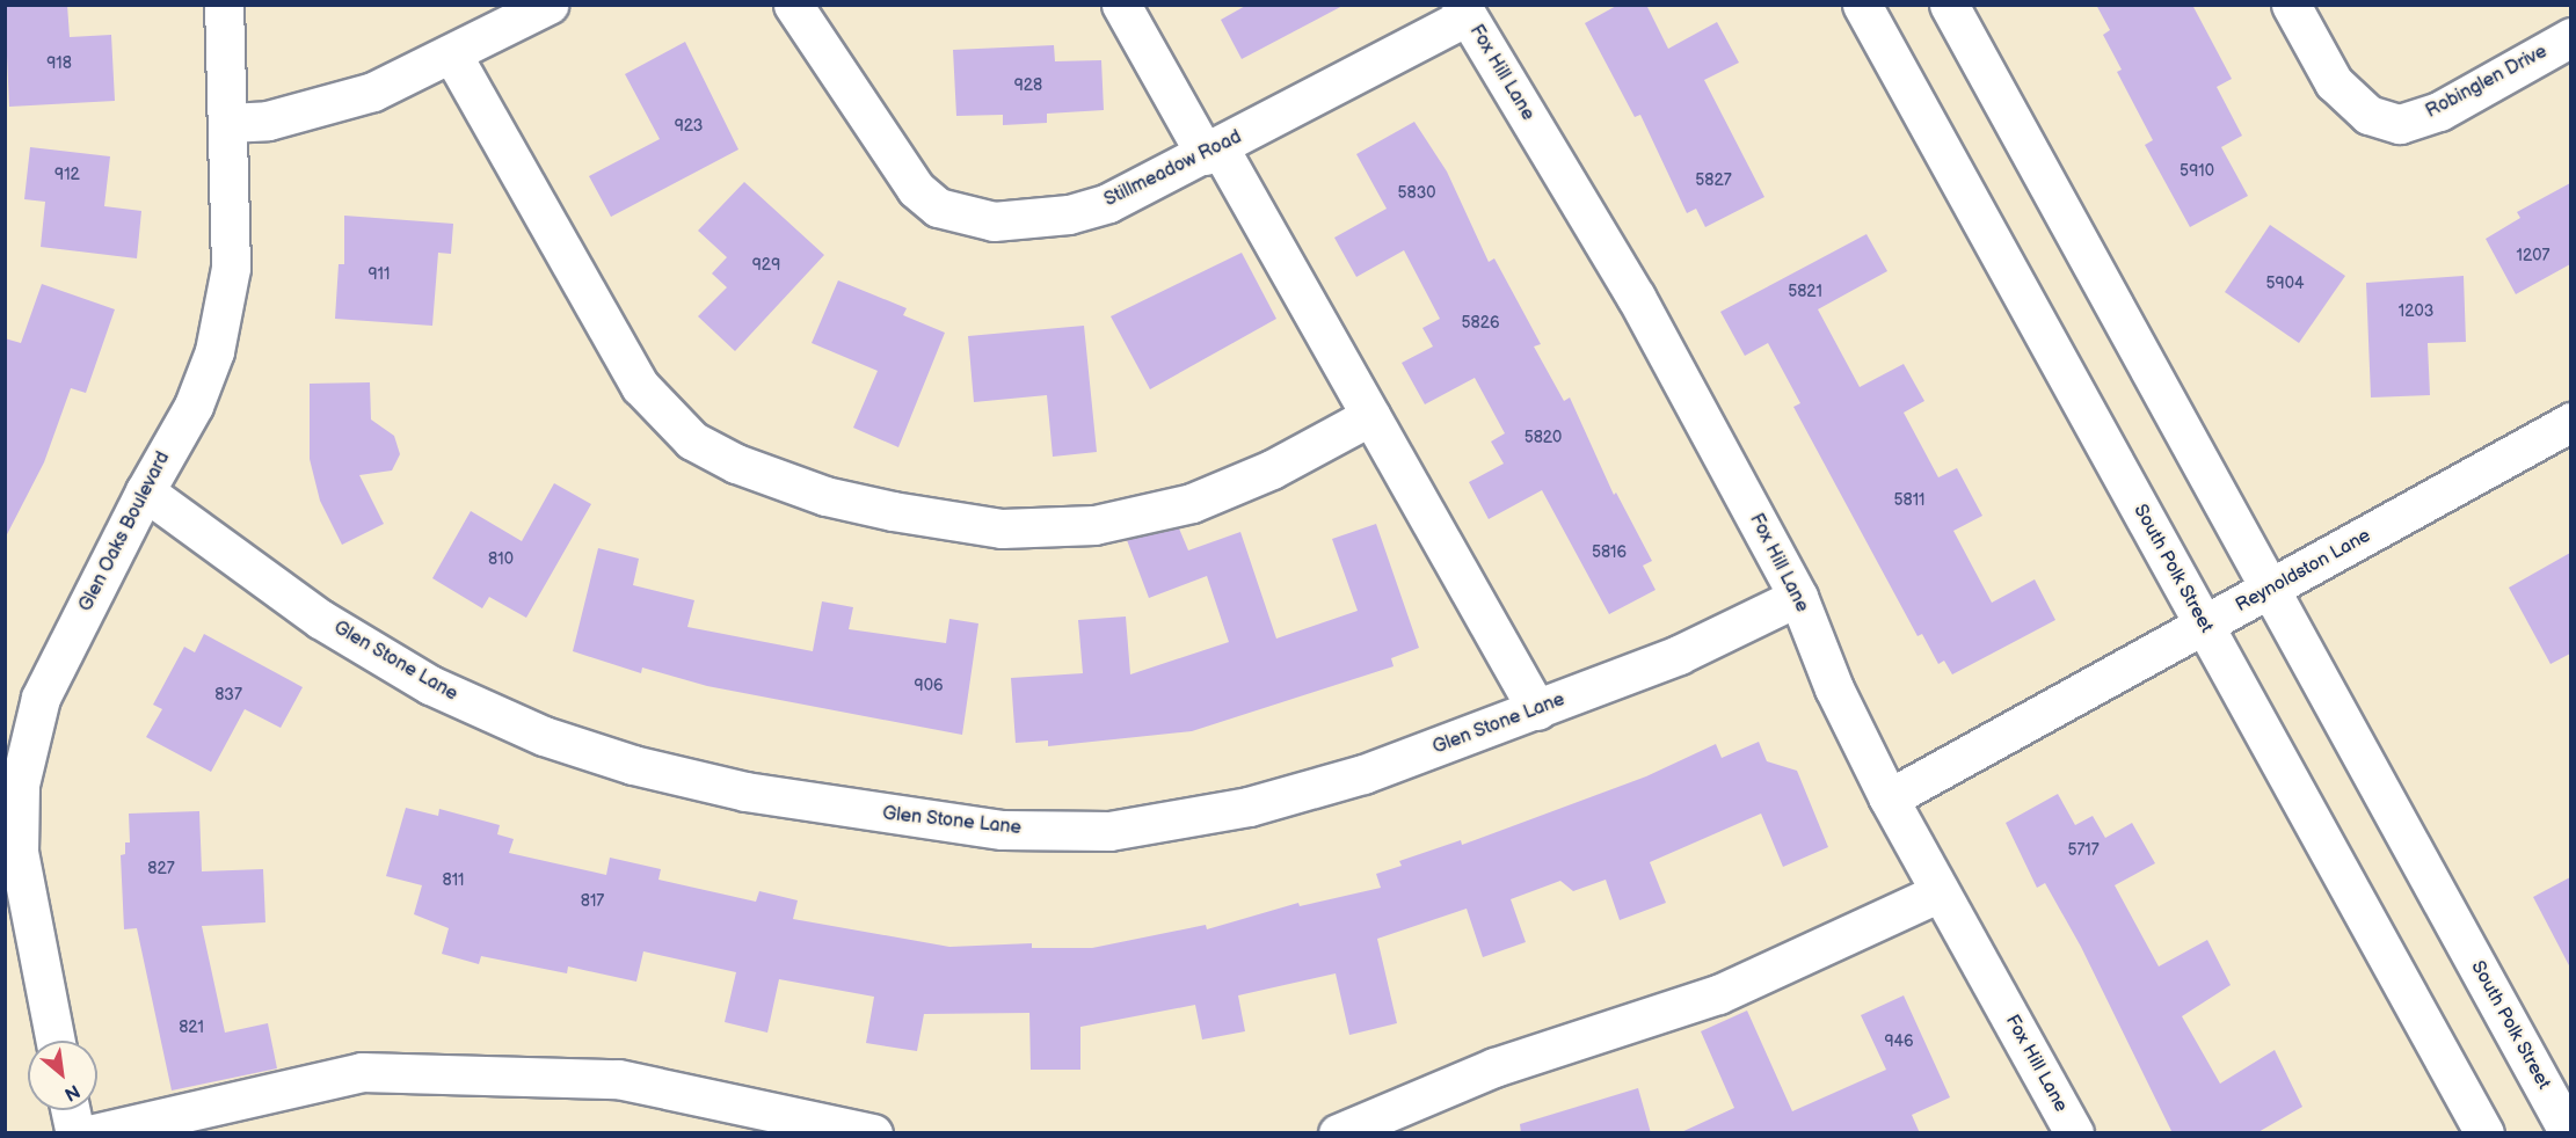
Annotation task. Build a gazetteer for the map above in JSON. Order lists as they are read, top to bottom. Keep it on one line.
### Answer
{"streets":{"street":["Fox Hill Lane","Robinglen Drive","Stillmeadow Road","Glen Oaks Boulevard","South Polk Street","Reynoldston Lane","Glen Stone Lane"]},"crossings":[["Fox Hill Lane","Stillmeadow Road"],["Fox Hill Lane","Reynoldston Lane"],["Fox Hill Lane","Glen Stone Lane"],["Glen Oaks Boulevard","Glen Stone Lane"],["South Polk Street","Reynoldston Lane"]],"house_numbers":["918","928","923","5910","912","5827","5830","1207","929","911","5904","5821","1203","5826","5820","5811","5816","810","906","837","5717","827","811","817","821","946"],"north":"bottom right"}
